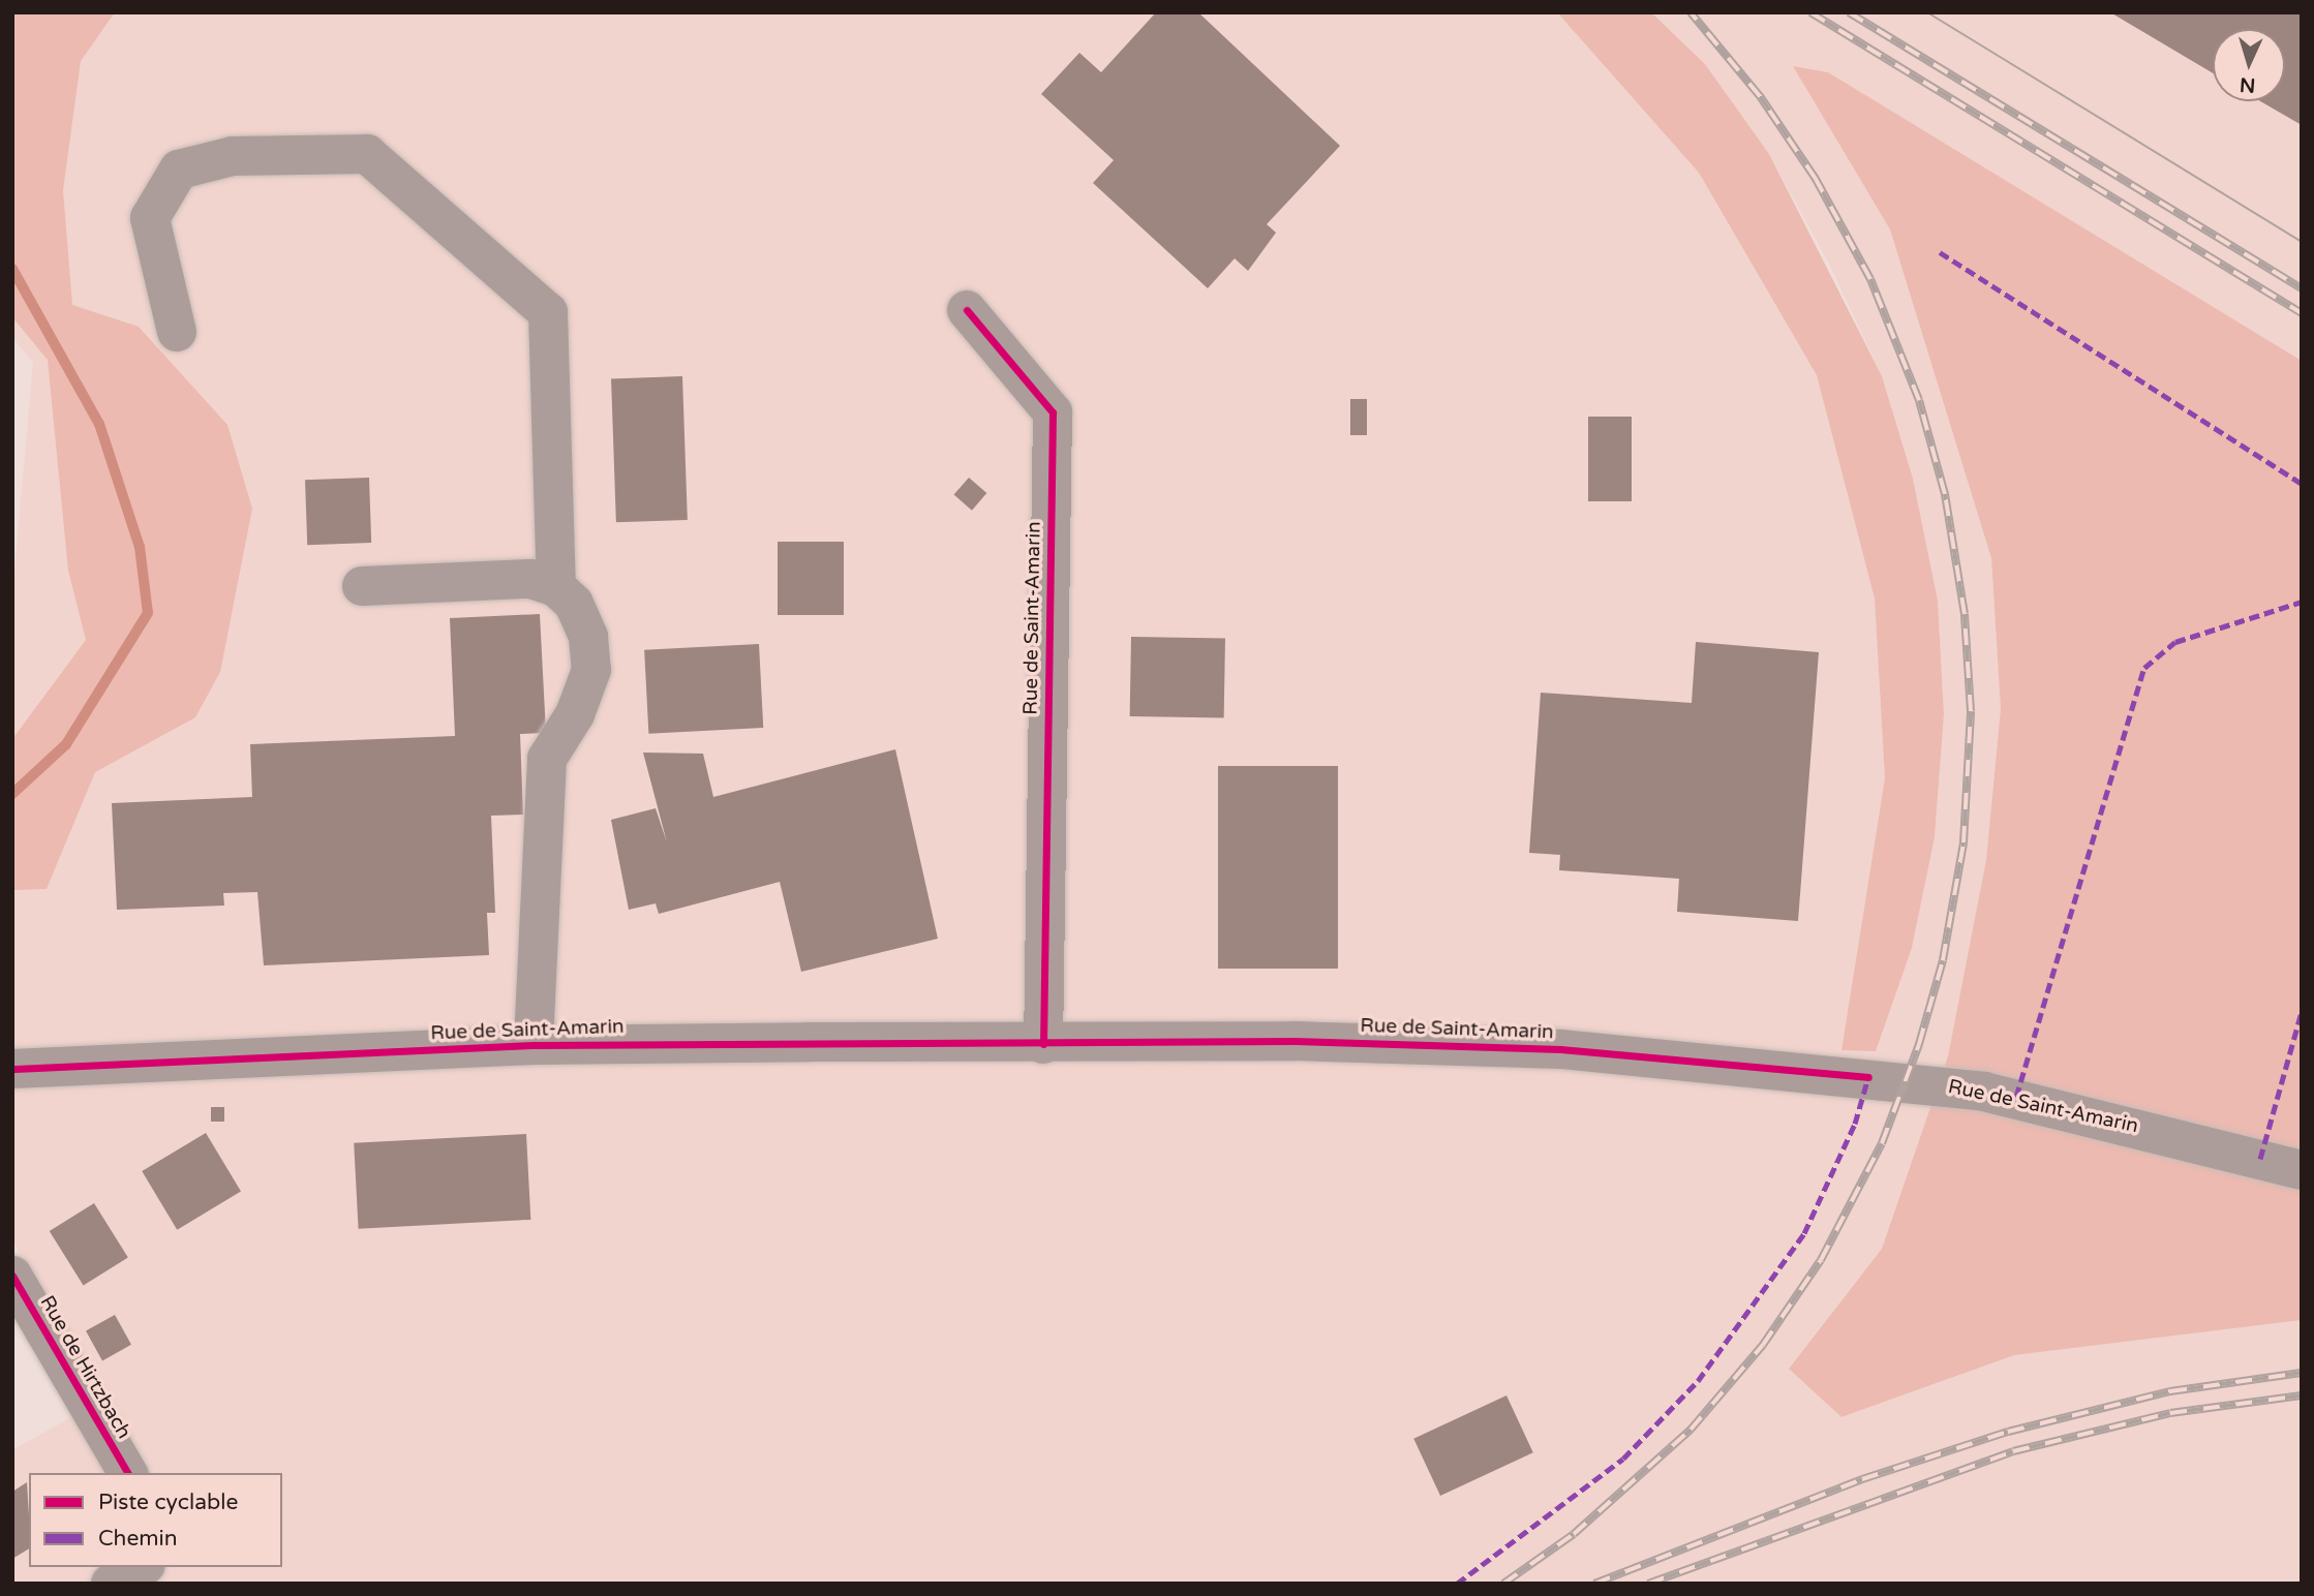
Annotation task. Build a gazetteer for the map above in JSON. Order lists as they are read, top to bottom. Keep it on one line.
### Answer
{"streets":{"street":["Rue de Saint-Amarin","Rue de Hirtzbach"]},"legend":["Piste cyclable","Chemin"],"north":"bottom"}
